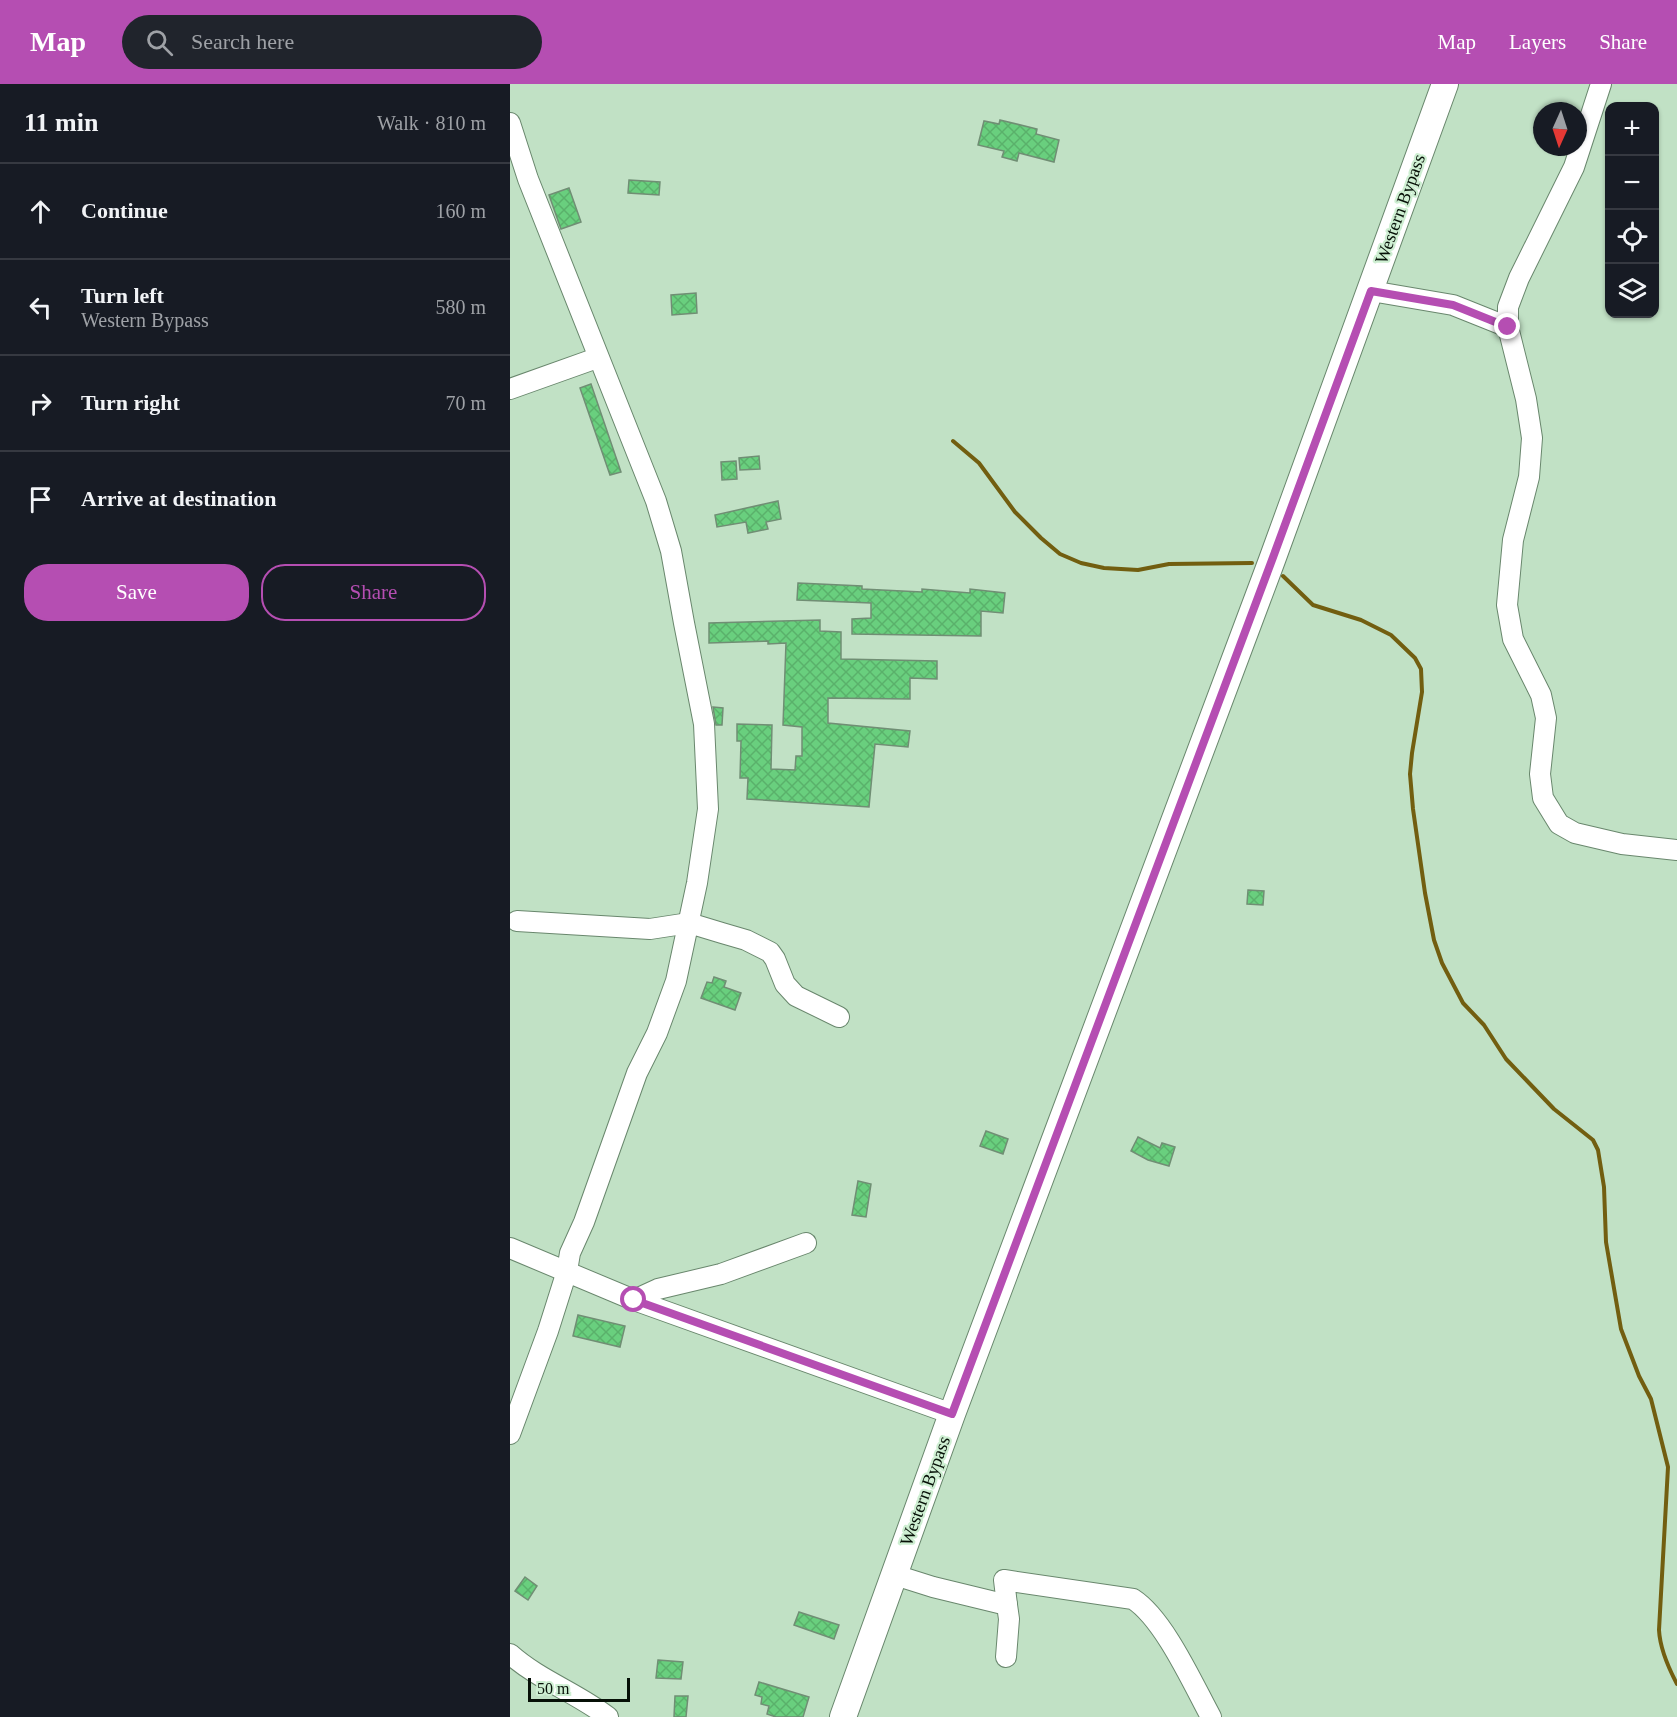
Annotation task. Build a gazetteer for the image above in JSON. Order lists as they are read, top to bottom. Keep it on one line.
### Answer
{"streets":{"main road":["Western Bypass"]},"scale_bar":"50 m","north":"bottom","page":{"header":"Map","search":"Search here","nav":["Map","Layers","Share"],"heading":["11 min","Walk · 810 m"],"map_buttons":["+","−"],"list":[["Continue","160 m"],["Turn left","Western Bypass","580 m"],["Turn right","70 m"],"Arrive at destination"],"buttons":["Save","Share"],"scale":"50 m"}}
